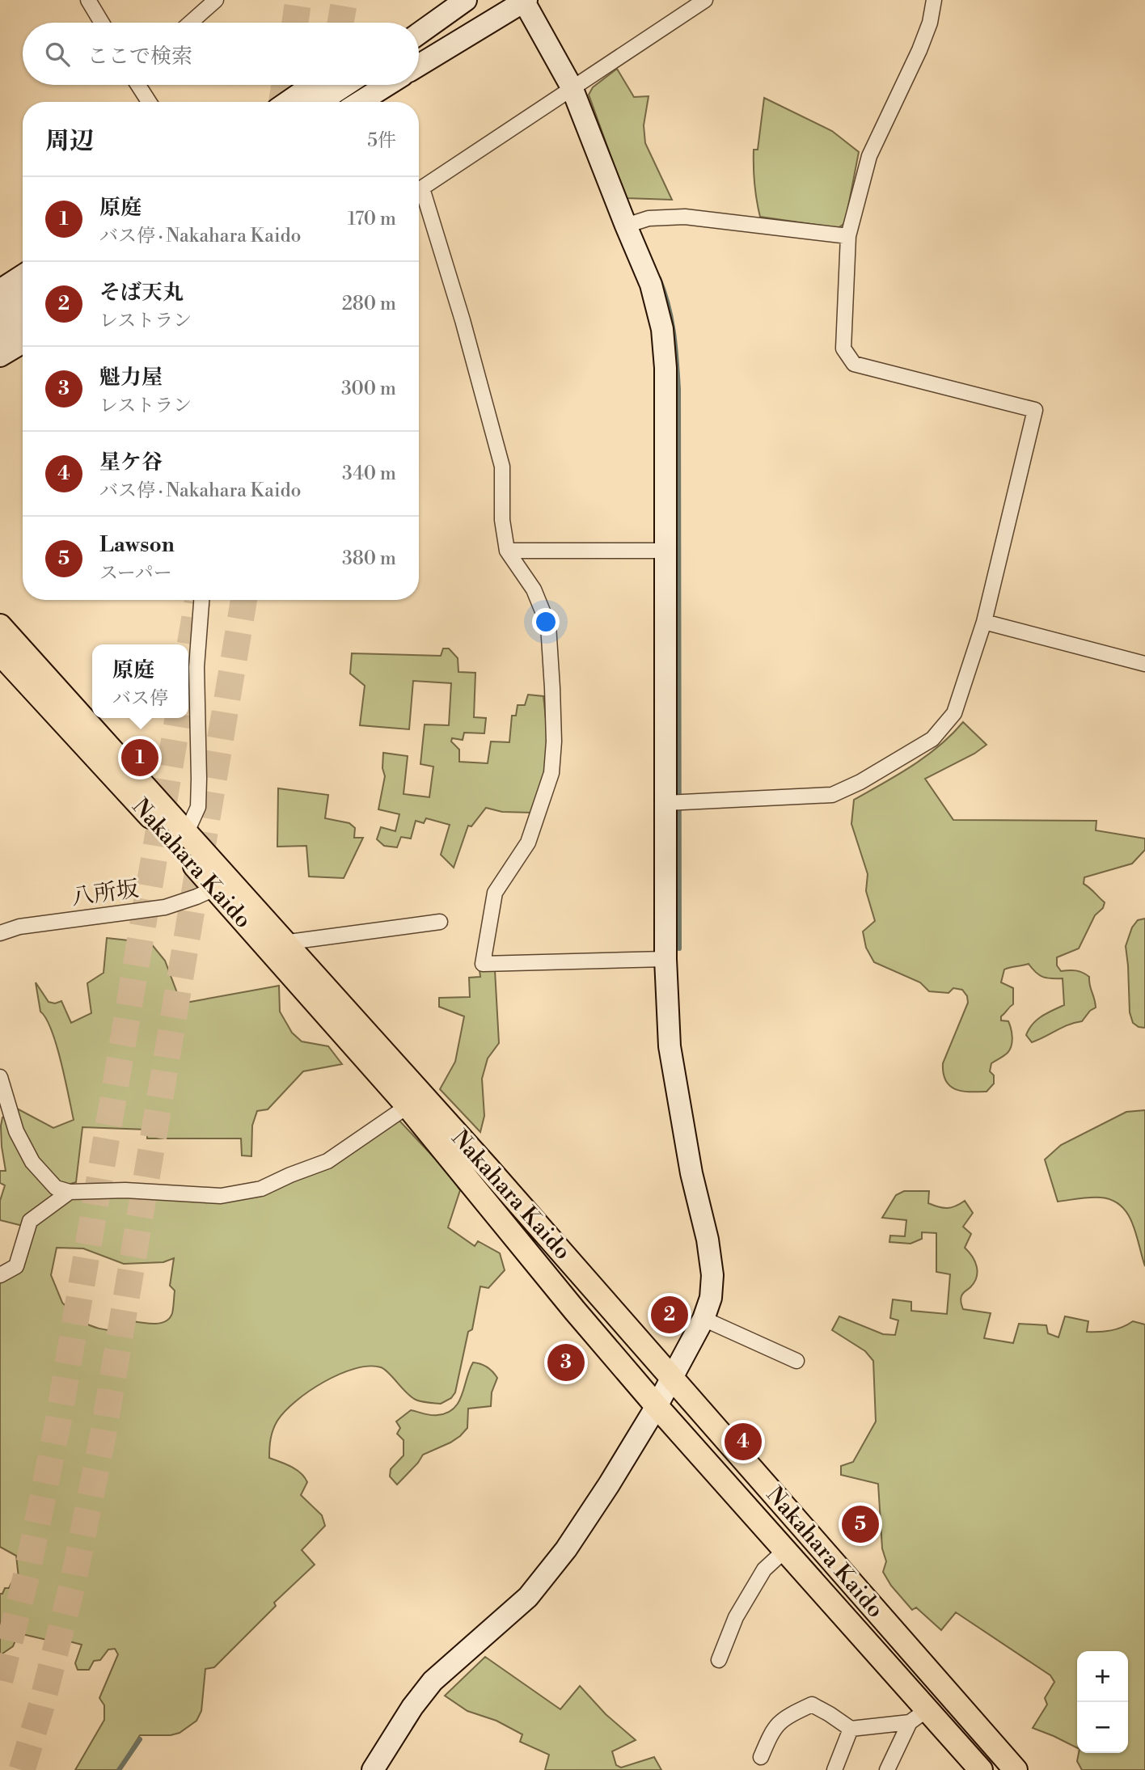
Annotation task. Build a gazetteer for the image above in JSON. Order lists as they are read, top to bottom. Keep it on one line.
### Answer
{"streets":{"main road":["Nakahara Kaido"],"street":["八所坂"]},"crossings":[["Nakahara Kaido","八所坂"]],"page":{"search":"ここで検索","heading":["周辺","5件"],"list":[{"mark":"1","name":"原庭","note":"バス停 · Nakahara Kaido","value":"170 m"},{"mark":"2","name":"そば天丸","note":"レストラン","value":"280 m"},{"mark":"3","name":"魁力屋","note":"レストラン","value":"300 m"},{"mark":"4","name":"星ケ谷","note":"バス停 · Nakahara Kaido","value":"340 m"},{"mark":"5","name":"Lawson","note":"スーパー","value":"380 m"}],"popup":["原庭","バス停"],"pins":["1","2","3","4","5"],"map_buttons":["+","−"]}}
